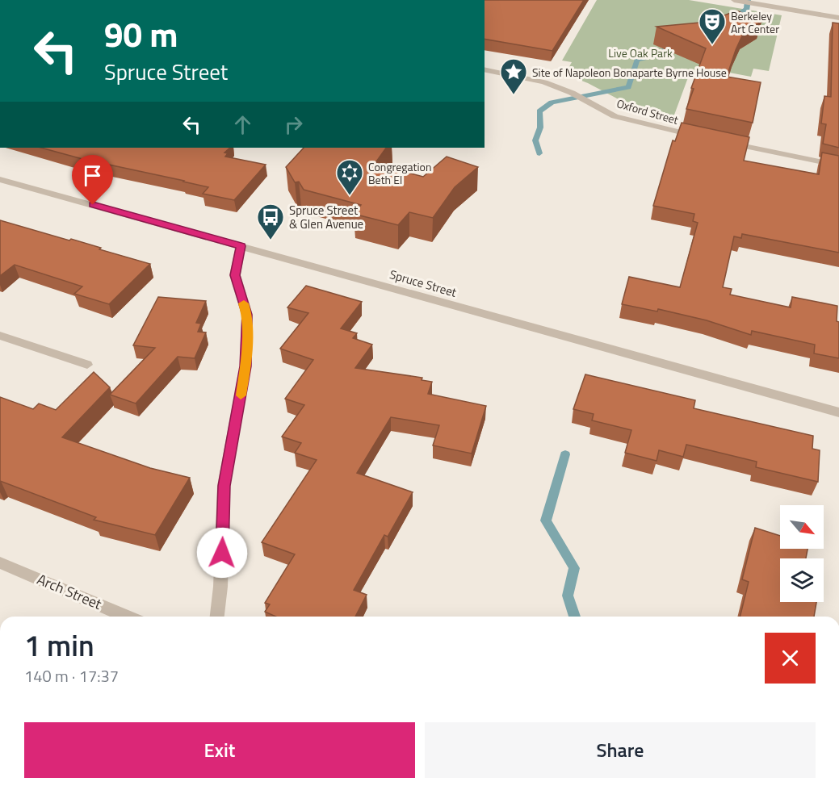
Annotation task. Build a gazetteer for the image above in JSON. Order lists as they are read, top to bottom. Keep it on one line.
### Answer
{"streets":{"street":["Oxford Street","Spruce Street","Arch Street"]},"parks":["Live Oak Park"],"places":{"theatre":["Berkeley Art Center"],"place":["Site of Napoleon Bonaparte Byrne House"],"synagogue":["Congregation Beth El"],"bus stop":["Spruce Street & Glen Avenue"]},"north":"bottom right","page":{"turn":["90 m","Spruce Street"],"heading":["1 min","140 m · 17:37"],"buttons":["Exit","Share"]}}
